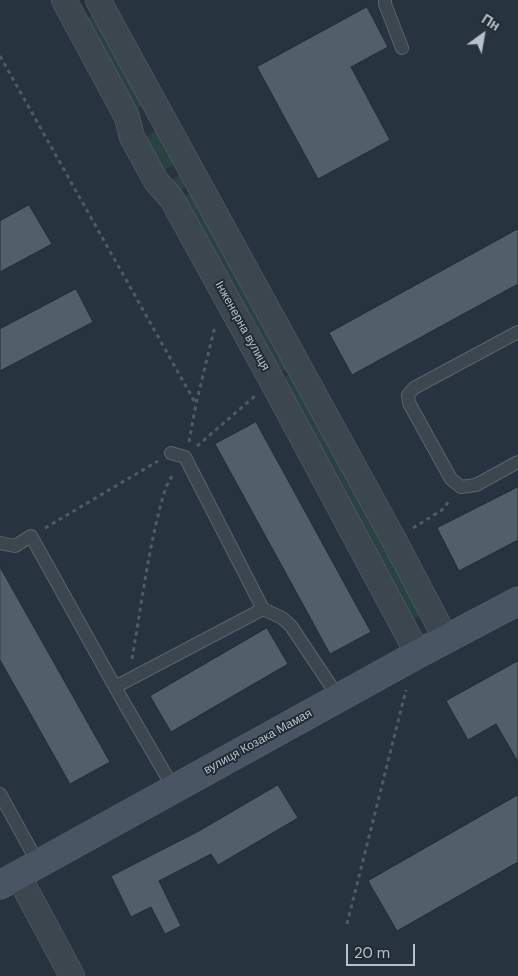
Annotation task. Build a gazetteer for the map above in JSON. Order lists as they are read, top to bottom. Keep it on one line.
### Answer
{"streets":{"street":["Інженерна вулиця","вулиця Козака Мамая"]},"crossings":[["Інженерна вулиця","вулиця Козака Мамая"]],"scale_bar":"20 m","north":"top right"}
